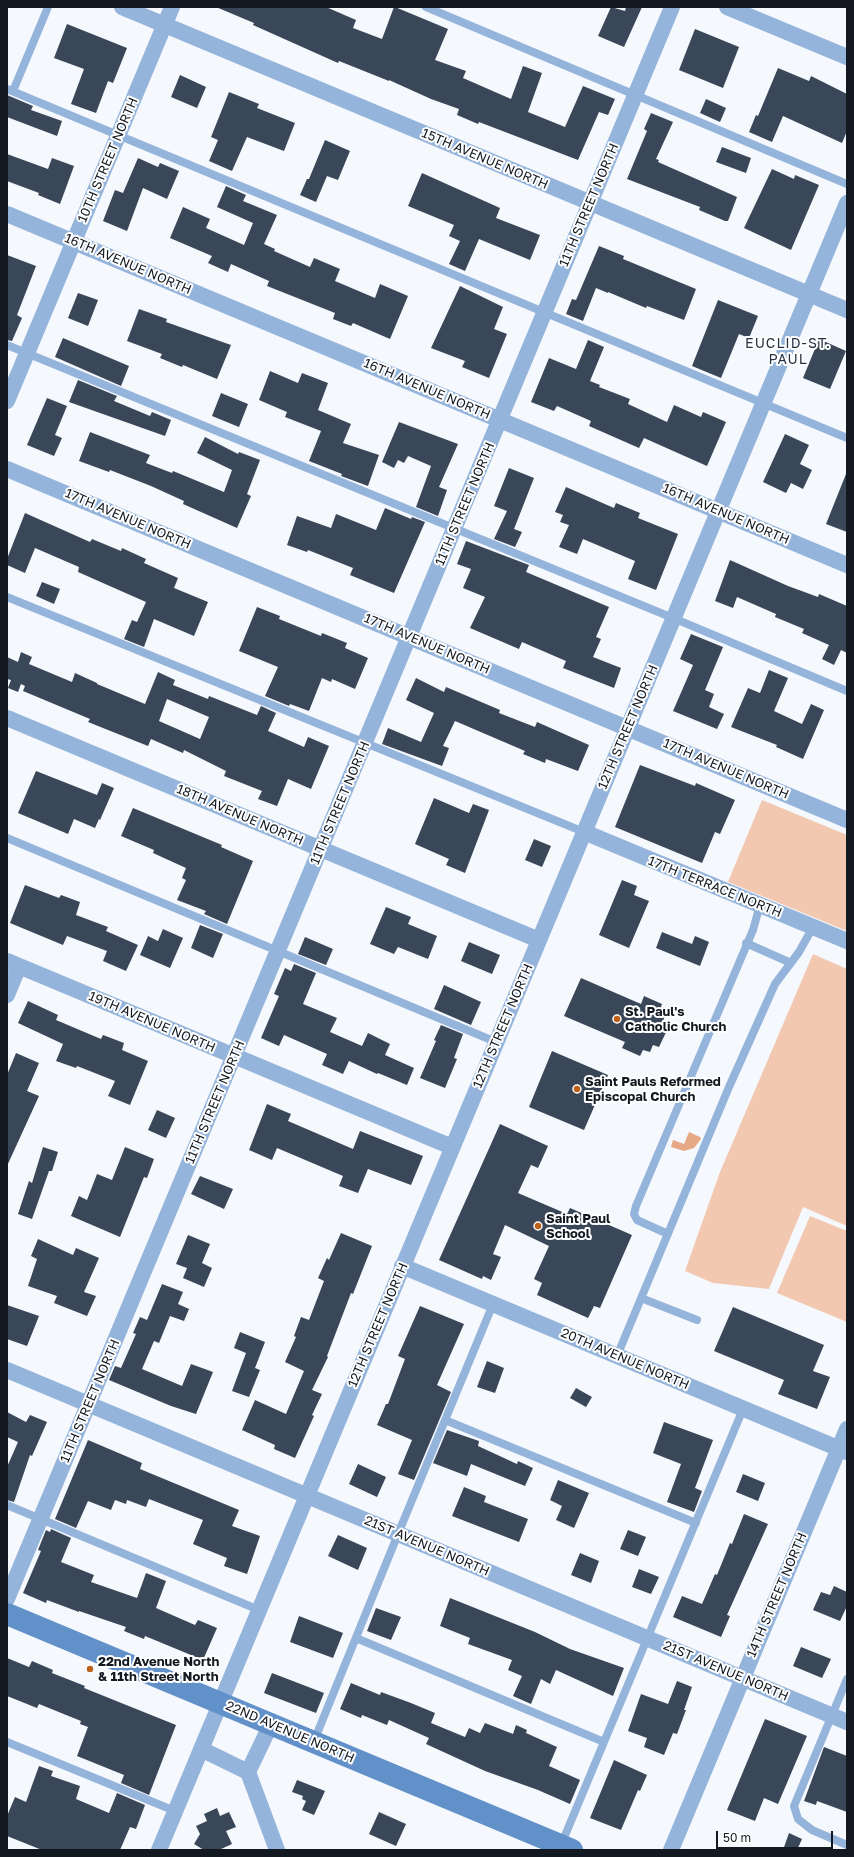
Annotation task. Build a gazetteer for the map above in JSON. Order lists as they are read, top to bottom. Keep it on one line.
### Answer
{"streets":{"main road":["22ND AVENUE NORTH"],"street":["15TH AVENUE NORTH","10TH STREET NORTH","11TH STREET NORTH","16TH AVENUE NORTH","17TH AVENUE NORTH","12TH STREET NORTH","18TH AVENUE NORTH","17TH TERRACE NORTH","19TH AVENUE NORTH","20TH AVENUE NORTH","21ST AVENUE NORTH","14TH STREET NORTH"]},"crossings":[["15TH AVENUE NORTH","10TH STREET NORTH"],["15TH AVENUE NORTH","11TH STREET NORTH"],["15TH AVENUE NORTH","12TH STREET NORTH"],["10TH STREET NORTH","16TH AVENUE NORTH"],["11TH STREET NORTH","16TH AVENUE NORTH"],["11TH STREET NORTH","17TH AVENUE NORTH"],["11TH STREET NORTH","18TH AVENUE NORTH"],["11TH STREET NORTH","19TH AVENUE NORTH"],["11TH STREET NORTH","21ST AVENUE NORTH"],["16TH AVENUE NORTH","12TH STREET NORTH"],["17TH AVENUE NORTH","12TH STREET NORTH"],["12TH STREET NORTH","18TH AVENUE NORTH"],["12TH STREET NORTH","17TH TERRACE NORTH"],["12TH STREET NORTH","19TH AVENUE NORTH"],["12TH STREET NORTH","20TH AVENUE NORTH"],["12TH STREET NORTH","21ST AVENUE NORTH"],["12TH STREET NORTH","22ND AVENUE NORTH"],["20TH AVENUE NORTH","14TH STREET NORTH"],["21ST AVENUE NORTH","14TH STREET NORTH"]],"districts":["EUCLID-ST. PAUL"],"places":["St. Paul's Catholic Church","Saint Pauls Reformed Episcopal Church","Saint Paul School","22nd Avenue North & 11th Street North"],"scale_bar":"50 m"}
